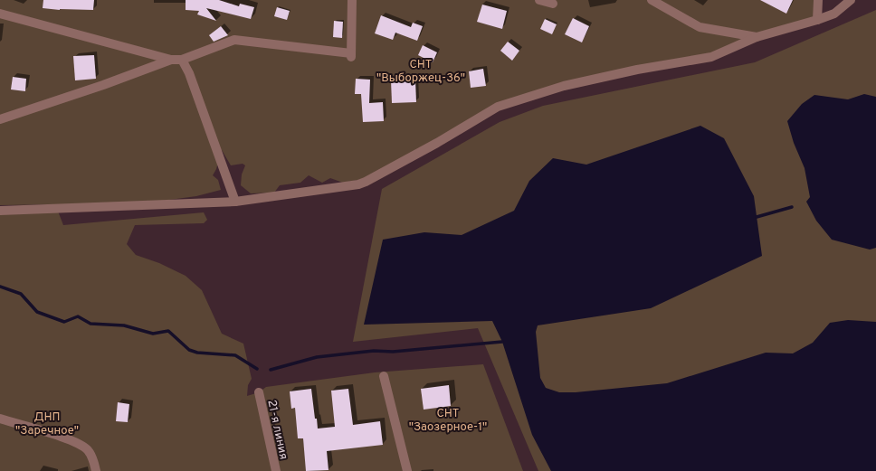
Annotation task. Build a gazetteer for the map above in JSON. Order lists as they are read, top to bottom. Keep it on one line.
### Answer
{"streets":{"street":["21-я линия"]},"parks":["СНТ \"Выборжец-36\"","СНТ \"Заозерное-1\"","ДНП \"Заречное\""]}
